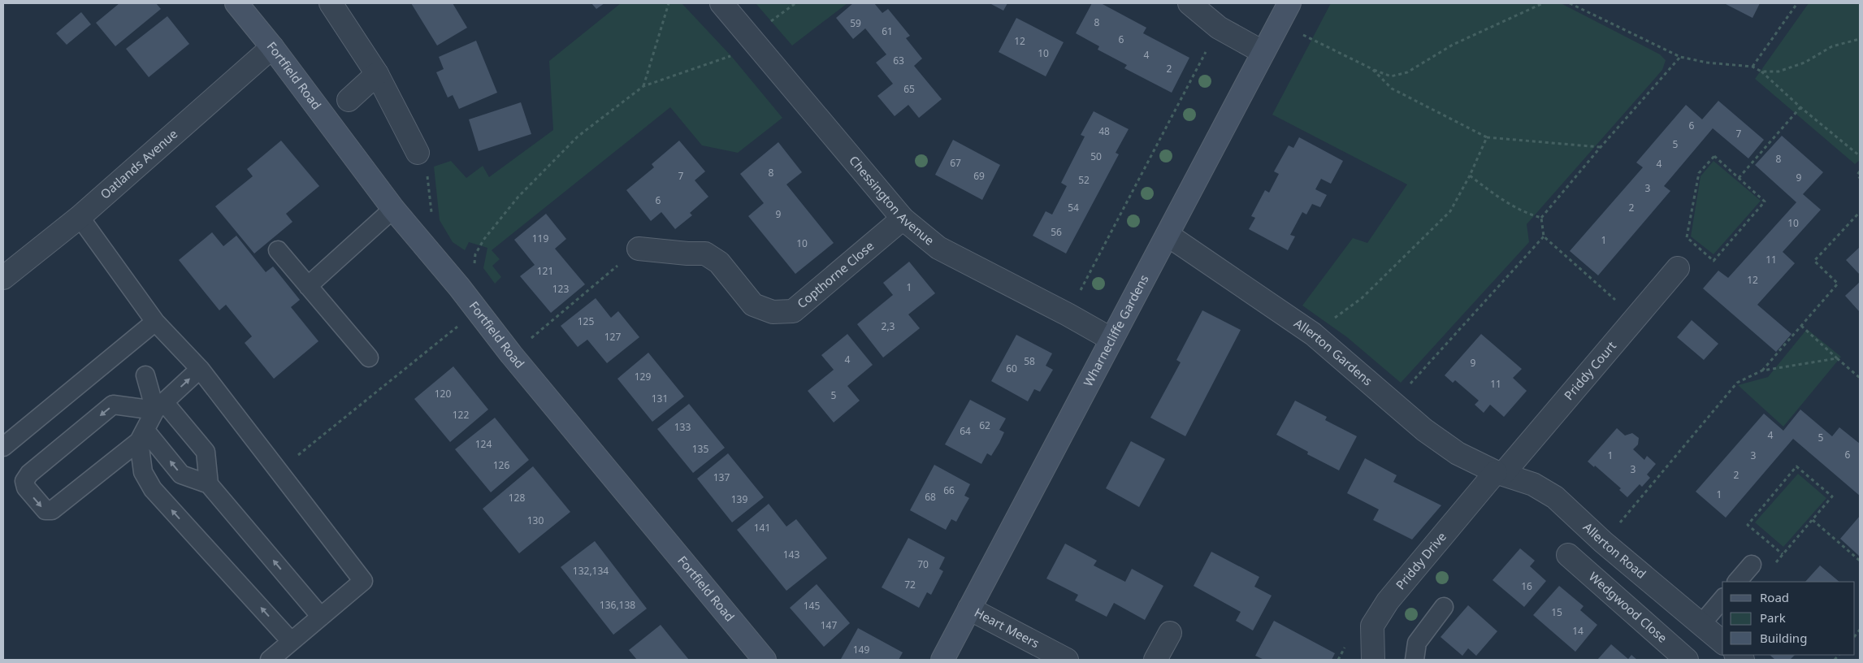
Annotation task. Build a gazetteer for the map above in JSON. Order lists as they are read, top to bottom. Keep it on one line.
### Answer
{"streets":{"street":["Fortfield Road","Oatlands Avenue","Chessington Avenue","Copthorne Close","Wharnecliffe Gardens","Allerton Gardens","Priddy Court","Allerton Road","Priddy Drive","Wedgwood Close","Heart Meers"]},"crossings":[["Fortfield Road","Oatlands Avenue"],["Chessington Avenue","Copthorne Close"],["Chessington Avenue","Wharnecliffe Gardens"],["Wharnecliffe Gardens","Allerton Gardens"],["Wharnecliffe Gardens","Heart Meers"],["Allerton Gardens","Priddy Court"],["Allerton Gardens","Allerton Road"],["Allerton Gardens","Priddy Drive"],["Priddy Court","Allerton Road"],["Priddy Court","Priddy Drive"],["Allerton Road","Priddy Drive"]],"house_numbers":["8","59","61","6","12","10","4","63","2","65","6","48","7","5","50","8","67","4","8","7","69","9","52","3","6","54","2","9","10","56","119","1","10","11","121","12","1","123","125","2,3","127","4","58","9","60","129","11","120","5","131","122","62","133","64","4","5","124","135","6","1","3","126","3","2","137","66","1","68","128","139","130","141","143","70","132,134","72","16","136,138","145","15","147","14","149"],"legend":["Road","Park","Building"]}
